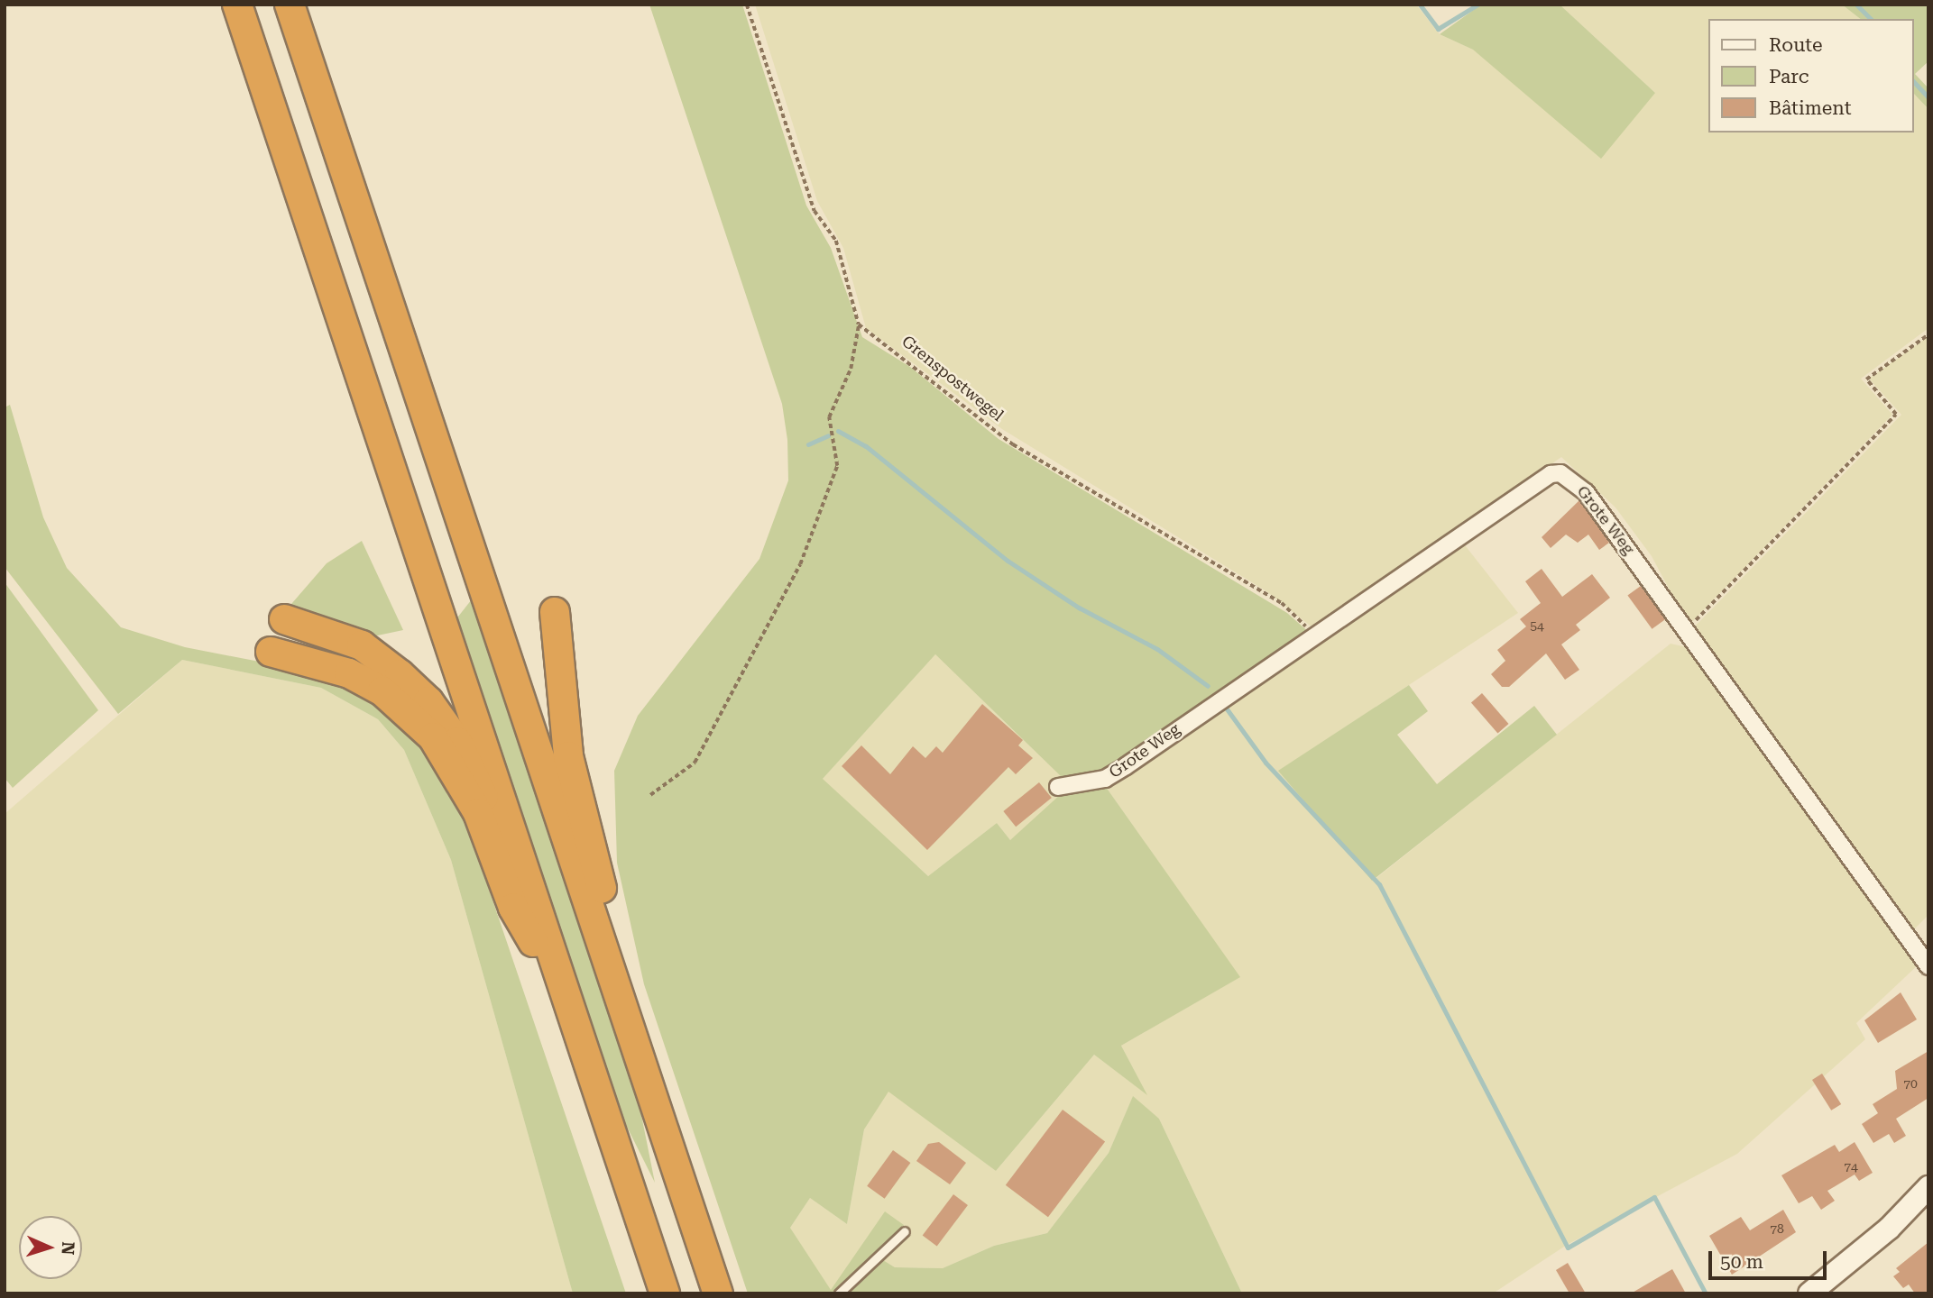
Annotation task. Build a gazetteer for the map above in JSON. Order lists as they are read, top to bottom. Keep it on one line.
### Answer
{"streets":{"street":["Grote Weg"],"path":["Grenspostwegel"]},"crossings":[["Grenspostwegel","Grote Weg"]],"house_numbers":["54","70","74","78"],"legend":["Route","Parc","Bâtiment"],"scale_bar":"50 m","north":"right"}
